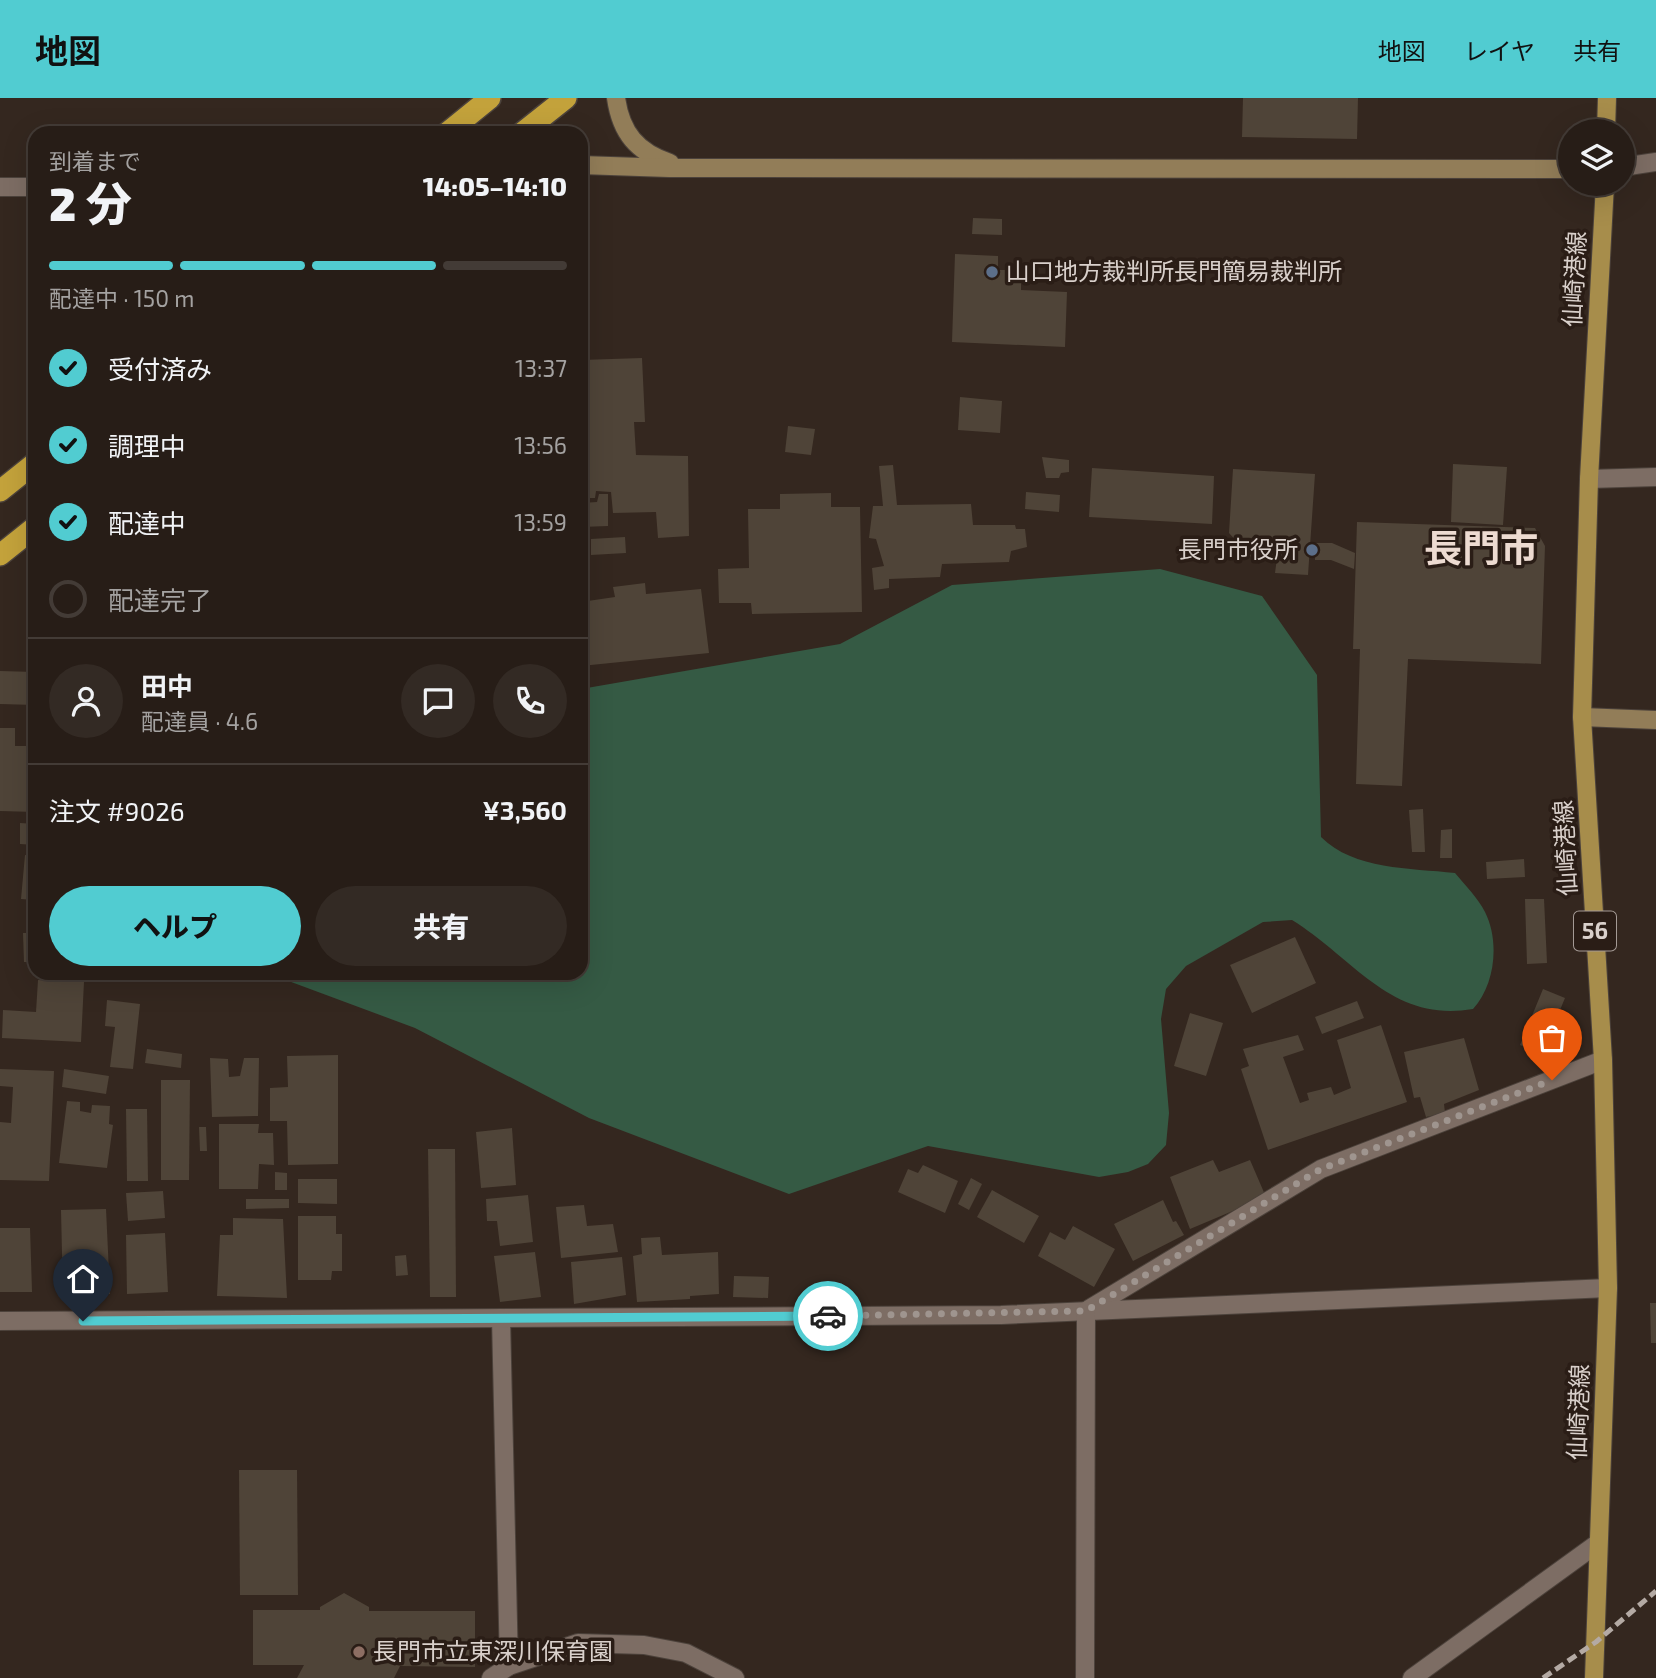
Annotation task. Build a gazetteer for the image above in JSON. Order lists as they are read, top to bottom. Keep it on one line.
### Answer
{"streets":{"main road":["仙崎港線","56"]},"districts":["長門市"],"places":["山口地方裁判所長門簡易裁判所","長門市役所","長門市立東深川保育園"],"page":{"header":"地図","nav":["地図","レイヤ","共有"],"heading":["2 分","到着まで","14:05–14:10"],"panel":["田中","配達員 · 4.6","注文 #9026","¥3,560"],"bar":"配達中 · 150 m","list":[["受付済み","13:37"],["調理中","13:56"],["配達中","13:59"],"配達完了"],"buttons":["ヘルプ","共有"]}}
